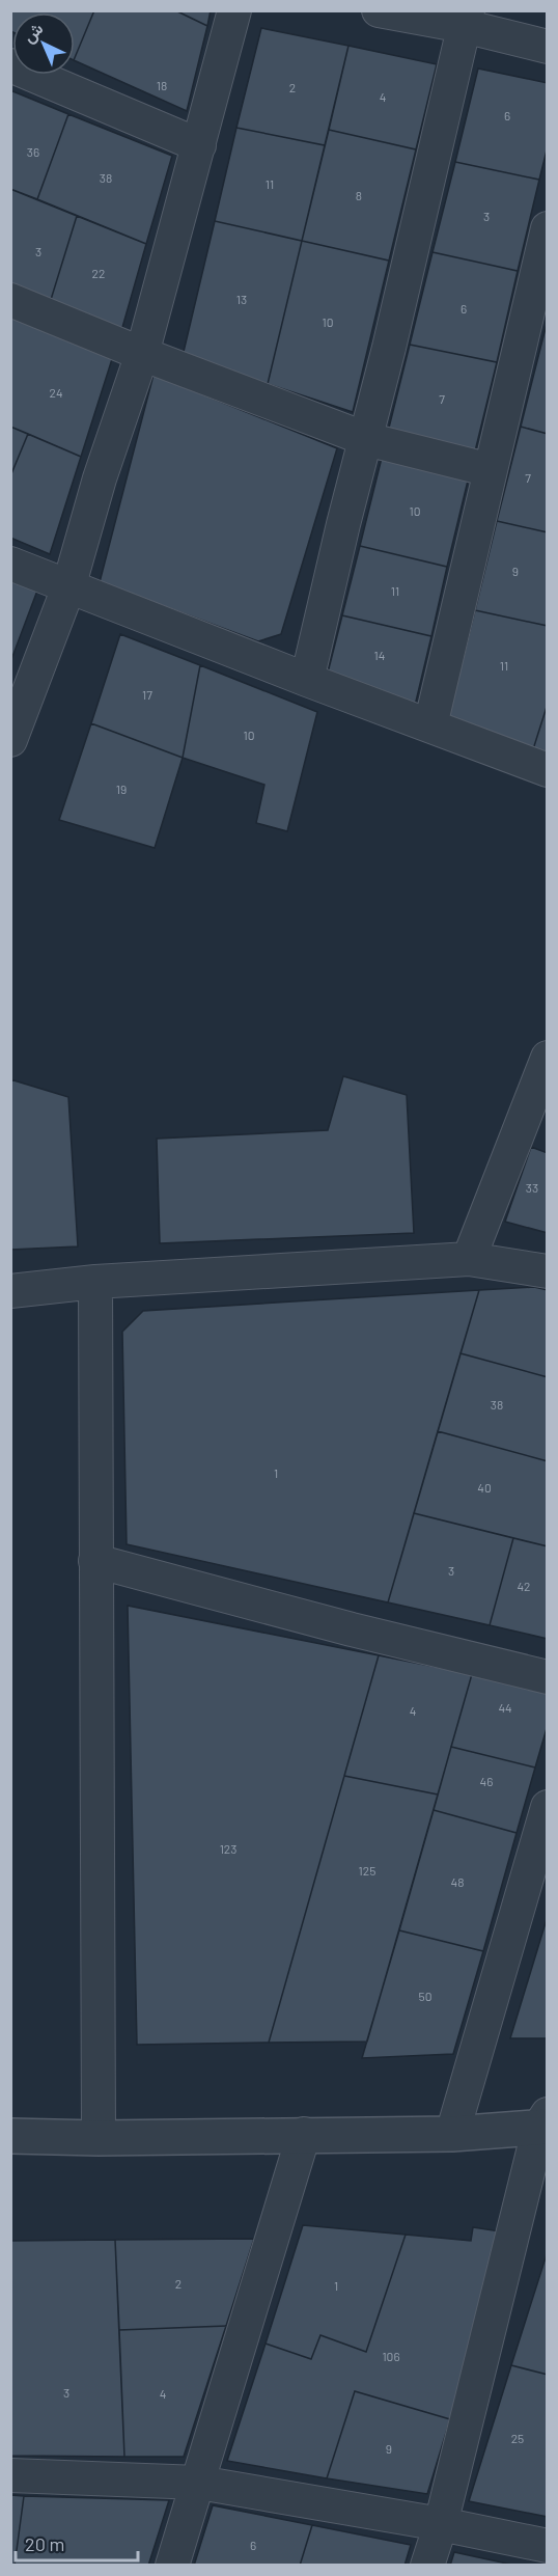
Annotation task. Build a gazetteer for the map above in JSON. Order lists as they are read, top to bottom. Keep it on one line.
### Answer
{"house_numbers":["18","2","4","6","36","38","11","8","3","3","22","13","6","10","24","7","7","10","9","11","14","11","17","10","19","33","38","1","40","3","42","44","4","46","123","125","48","50","2","1","106","3","4","25","9","6"],"scale_bar":"20 m","north":"top left"}
